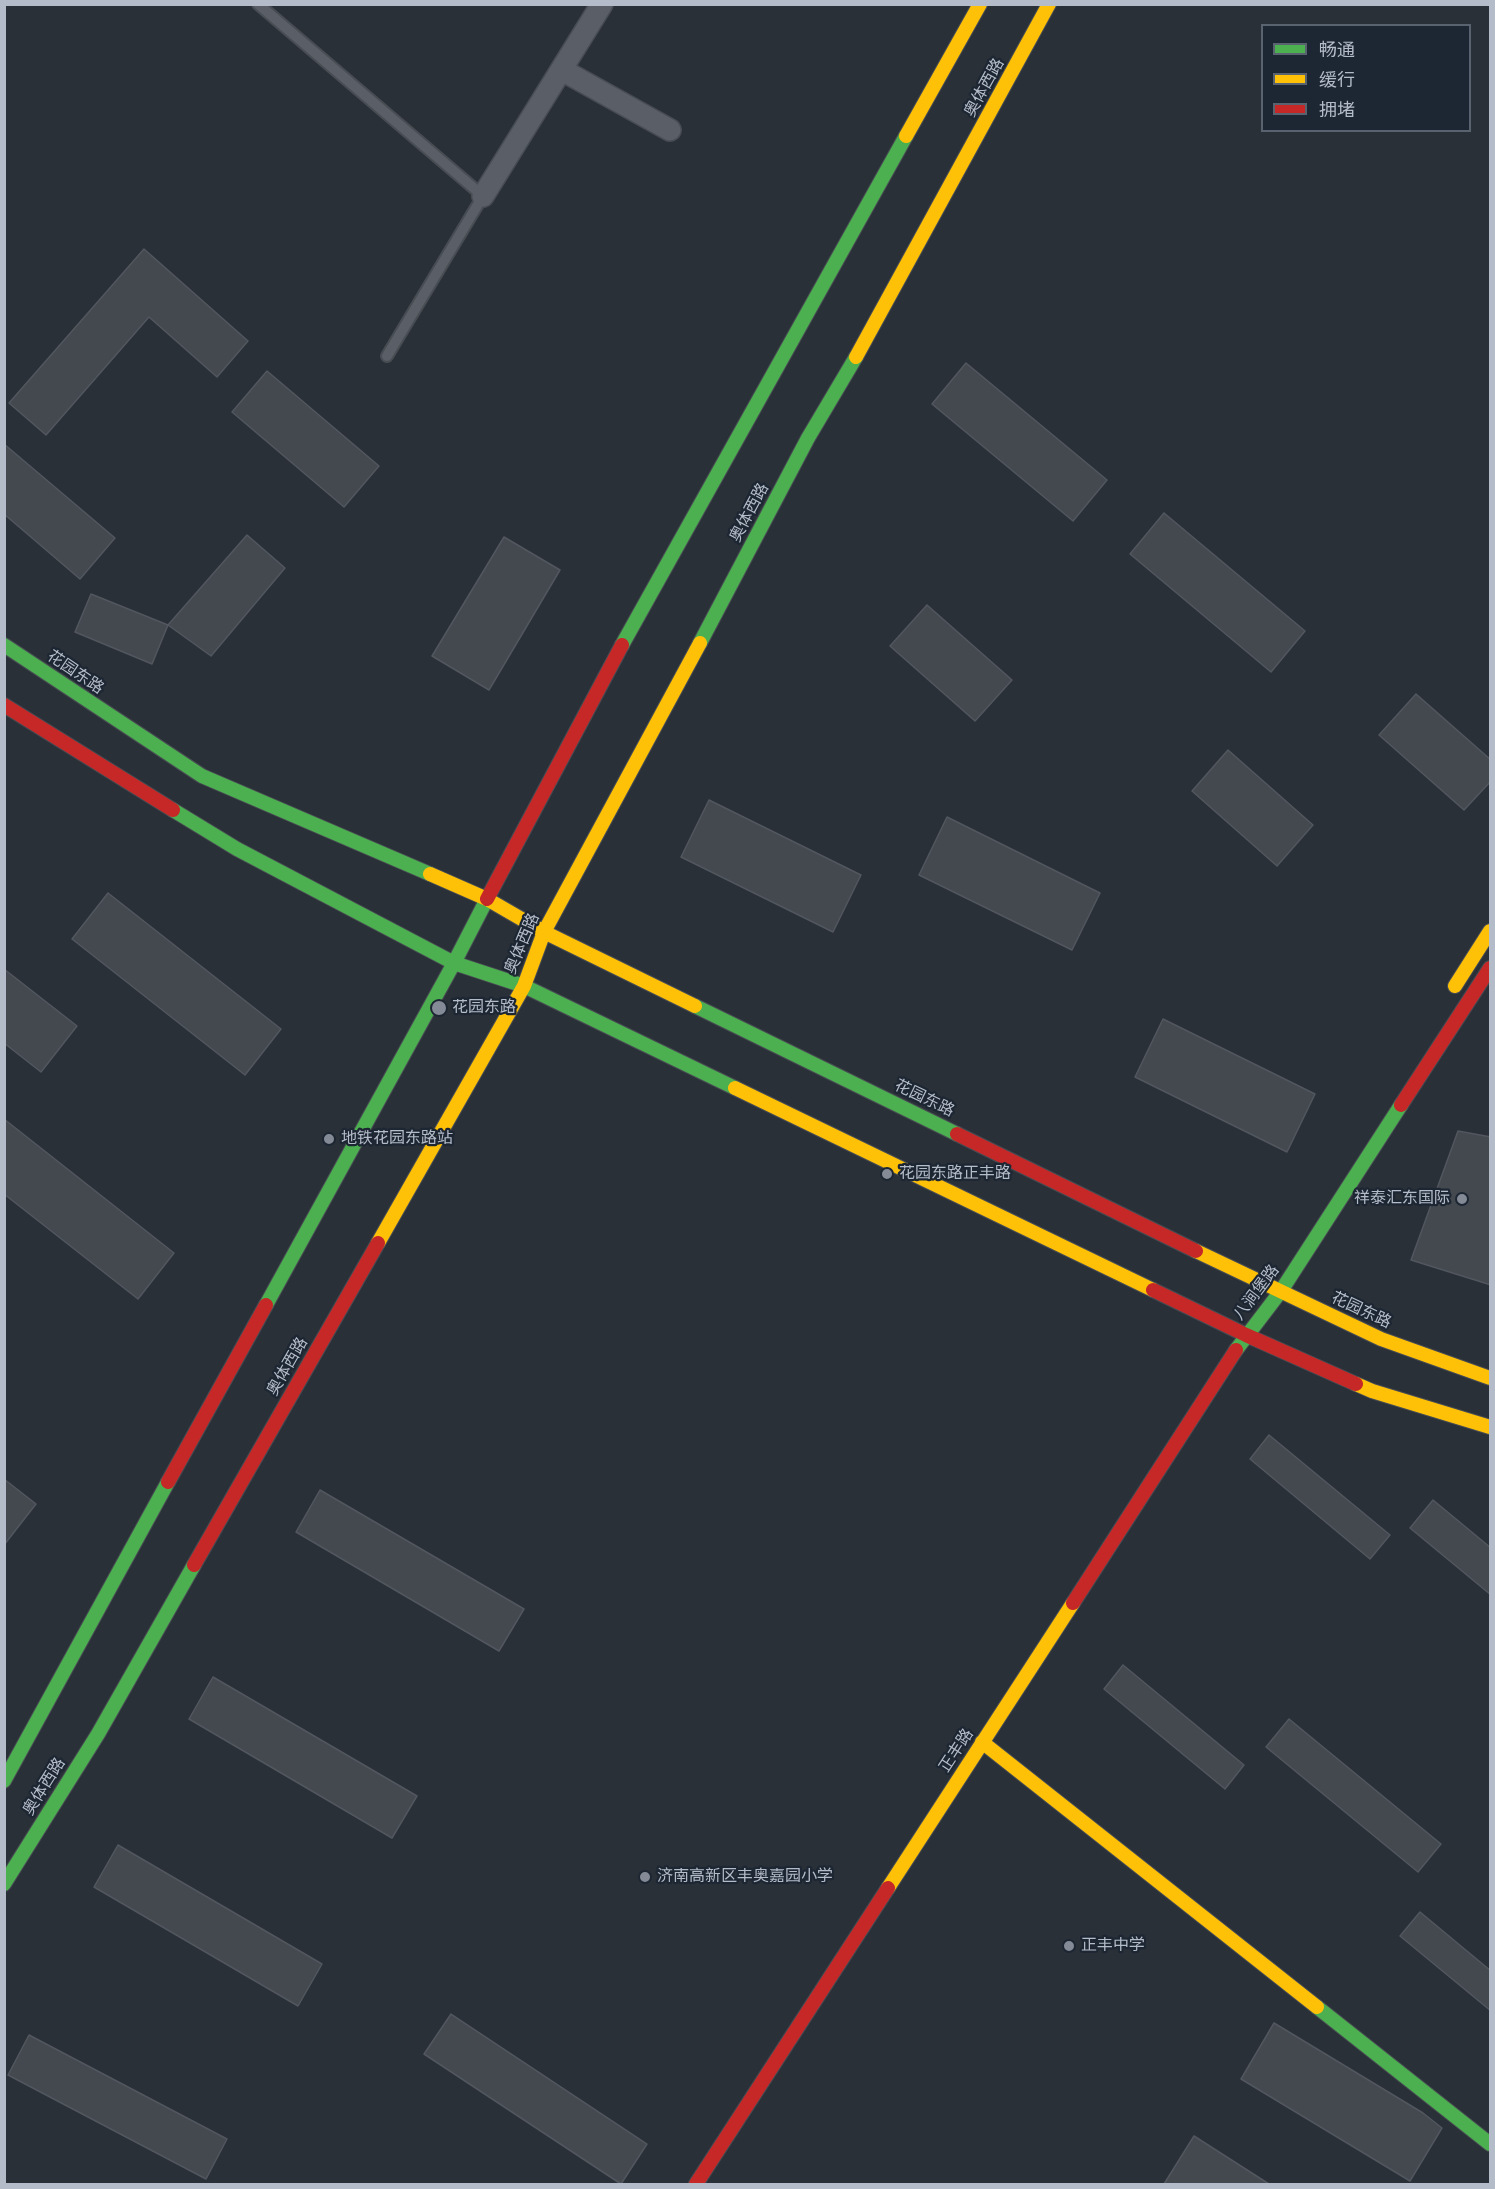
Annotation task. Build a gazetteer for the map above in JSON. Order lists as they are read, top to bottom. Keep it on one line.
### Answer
{"streets":{"main road":["奥体西路","花园东路","八涧堡路","正丰路"]},"crossings":[["奥体西路","花园东路"],["花园东路","八涧堡路"],["八涧堡路","正丰路"]],"places":["花园东路","地铁花园东路站","花园东路正丰路","祥泰汇东国际","济南高新区丰奥嘉园小学","正丰中学"],"legend":["畅通","缓行","拥堵"]}
